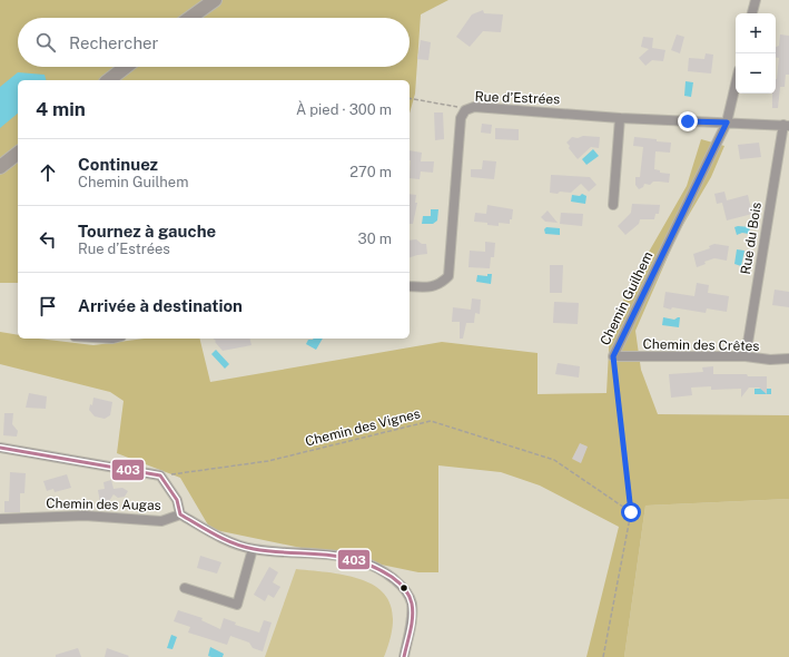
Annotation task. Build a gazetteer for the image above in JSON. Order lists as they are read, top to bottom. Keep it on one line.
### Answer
{"streets":{"street":["Rue d’Estrées","Rue du Bois","Chemin Guilhem","Chemin des Crêtes","Chemin des Augas"],"path":["Chemin des Vignes"]},"crossings":[["Rue d’Estrées","Rue du Bois"],["Rue d’Estrées","Chemin Guilhem"],["Rue du Bois","Chemin des Crêtes"],["Chemin Guilhem","Chemin des Crêtes"],["Chemin Guilhem","Chemin des Vignes"]],"lines":["transit line 403"],"page":{"map_buttons":["+","−"],"search":"Rechercher","heading":["4 min","À pied · 300 m"],"list":[["Continuez","Chemin Guilhem","270 m"],["Tournez à gauche","Rue d’Estrées","30 m"],"Arrivée à destination"]}}
